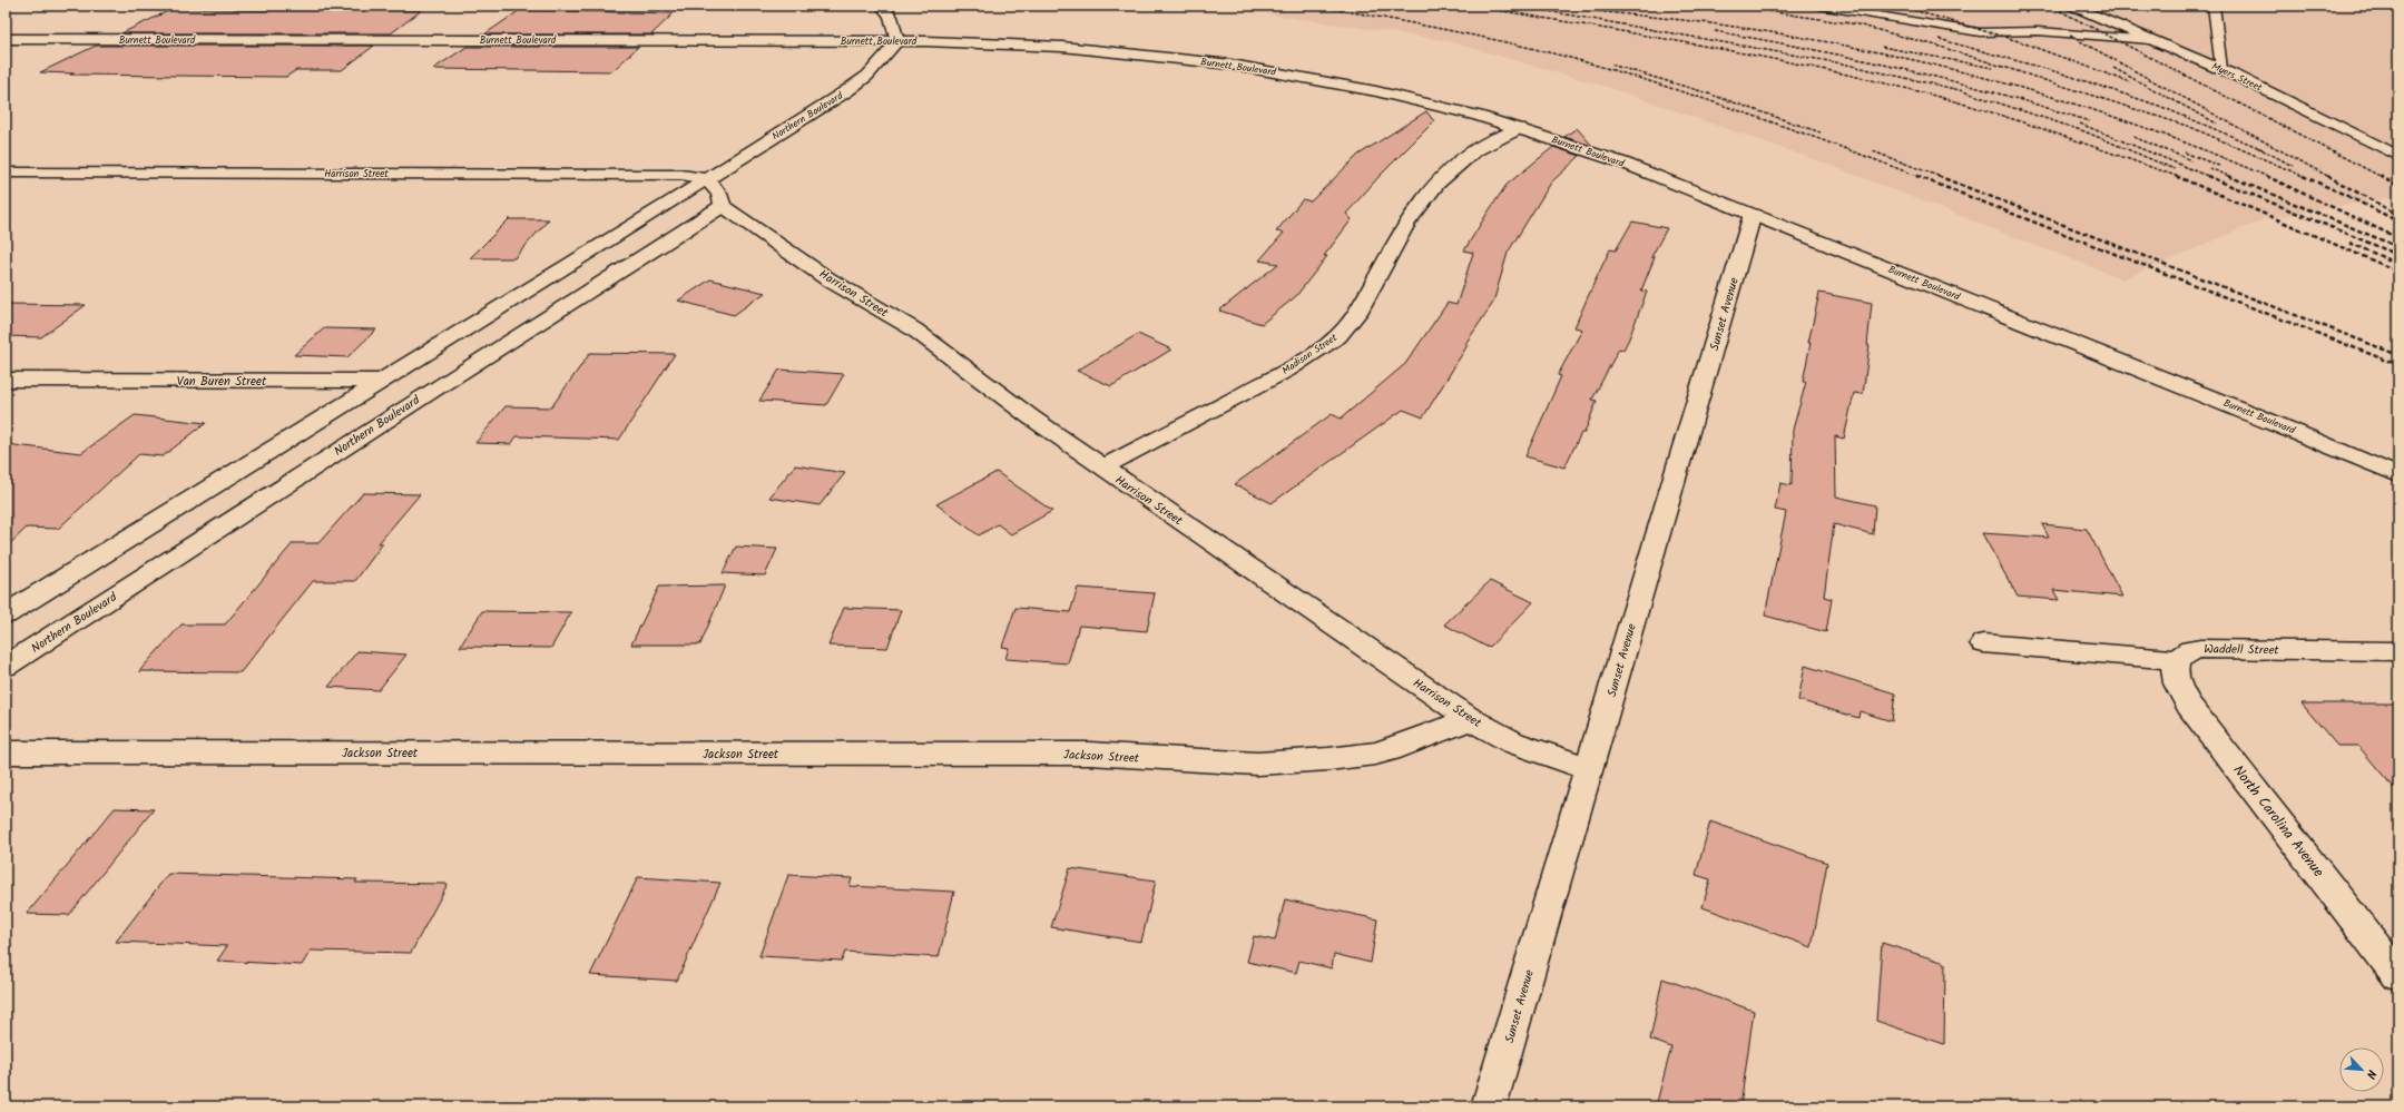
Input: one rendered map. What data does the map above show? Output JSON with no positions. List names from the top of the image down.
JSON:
{
  "streets": {
    "street": [
      "Burnett Boulevard",
      "Myers Street",
      "Northern Boulevard",
      "Harrison Street",
      "Sunset Avenue",
      "Madison Street",
      "Van Buren Street",
      "Waddell Street",
      "Jackson Street",
      "North Carolina Avenue"
    ]
  },
  "crossings": [
    ["Burnett Boulevard", "Northern Boulevard"],
    ["Burnett Boulevard", "Sunset Avenue"],
    ["Burnett Boulevard", "Madison Street"],
    ["Northern Boulevard", "Harrison Street"],
    ["Northern Boulevard", "Van Buren Street"],
    ["Harrison Street", "Sunset Avenue"],
    ["Harrison Street", "Madison Street"],
    ["Harrison Street", "Jackson Street"],
    ["Waddell Street", "North Carolina Avenue"]
  ],
  "north": "bottom right"
}
